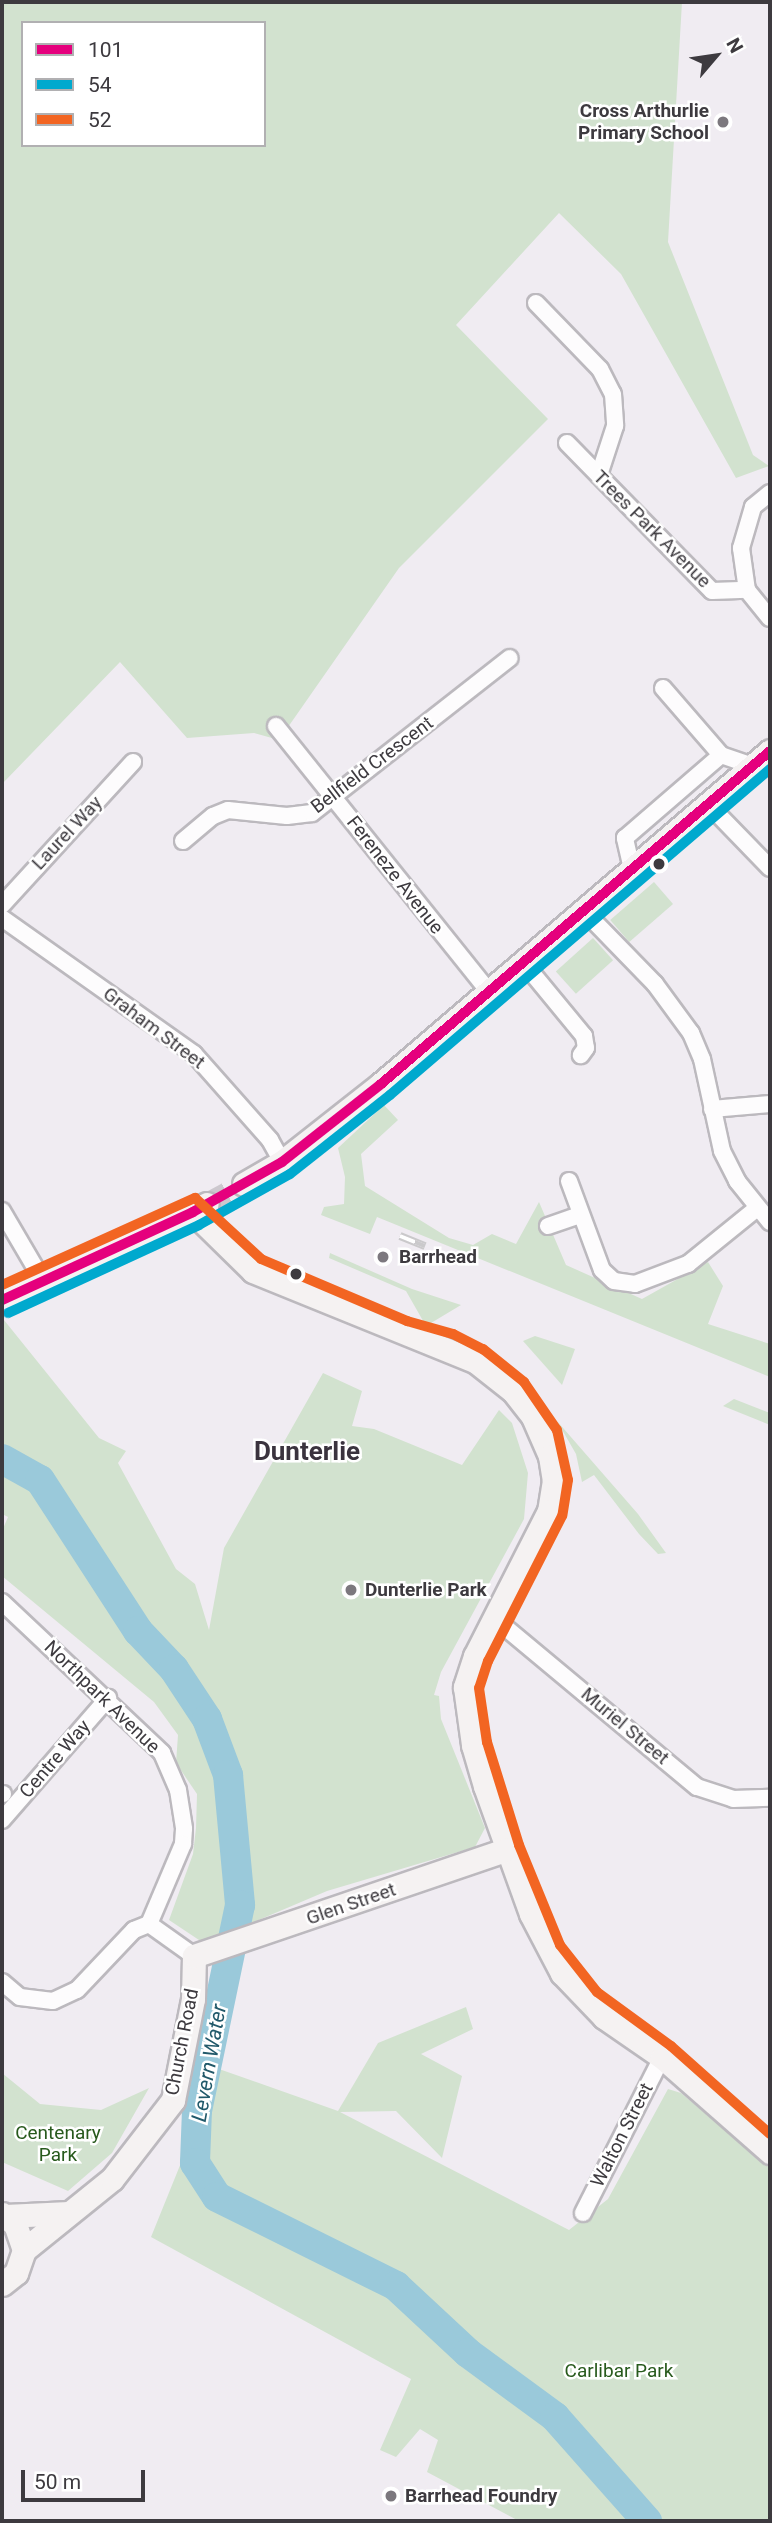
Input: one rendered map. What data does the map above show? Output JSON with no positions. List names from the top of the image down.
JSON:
{
  "streets": {
    "street": [
      "Trees Park Avenue",
      "Bellfield Crescent",
      "Laurel Way",
      "Fereneze Avenue",
      "Graham Street",
      "Northpark Avenue",
      "Muriel Street",
      "Centre Way",
      "Glen Street",
      "Church Road",
      "Walton Street"
    ]
  },
  "crossings": [
    ["Bellfield Crescent", "Fereneze Avenue"],
    ["Northpark Avenue", "Centre Way"],
    ["Glen Street", "Church Road"]
  ],
  "districts": ["Dunterlie"],
  "water": ["Levern Water"],
  "parks": ["Centenary Park", "Carlibar Park"],
  "places": [
    "Cross Arthurlie Primary School",
    "Barrhead",
    "Dunterlie Park",
    "Barrhead Foundry"
  ],
  "lines": ["transit line 101", "transit line 54", "transit line 52"],
  "legend": ["101", "54", "52"],
  "scale_bar": "50 m",
  "north": "top right"
}
